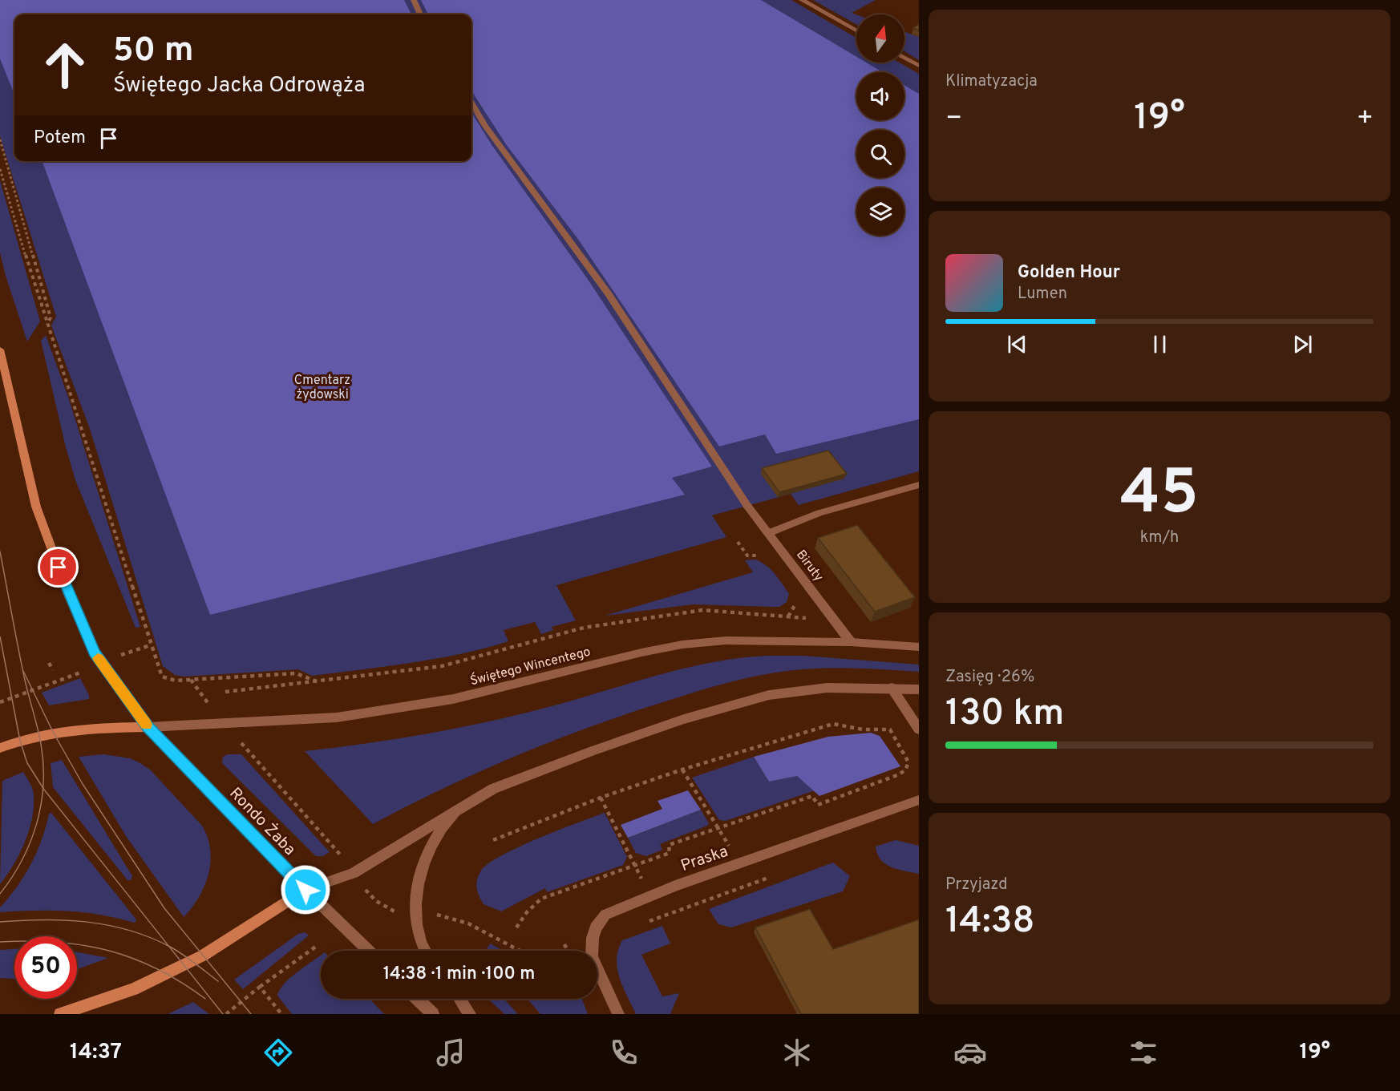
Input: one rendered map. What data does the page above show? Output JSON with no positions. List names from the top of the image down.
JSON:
{
  "streets": {
    "main road": ["Rondo Żaba"],
    "street": ["Biruty", "Świętego Wincentego", "Praska"]
  },
  "crossings": [
    ["Biruty", "Świętego Wincentego"],
    ["Świętego Wincentego", "Rondo Żaba"]
  ],
  "parks": ["Cmentarz żydowski"],
  "north": "top",
  "page": {
    "tile": [
      "Klimatyzacja",
      ["45", "km/h"],
      ["Zasięg · 26%", "130 km"],
      ["Przyjazd", "14:38"]
    ],
    "turn": ["50 m", "Świętego Jacka Odrowąża"],
    "heat": ["−", "19°", "+"],
    "then": "Potem",
    "song": ["Golden Hour", "Lumen"],
    "limit": "50",
    "trip": "14:38 · 1 min · 100 m",
    "tabs": ["14:37", "19°"]
  }
}
